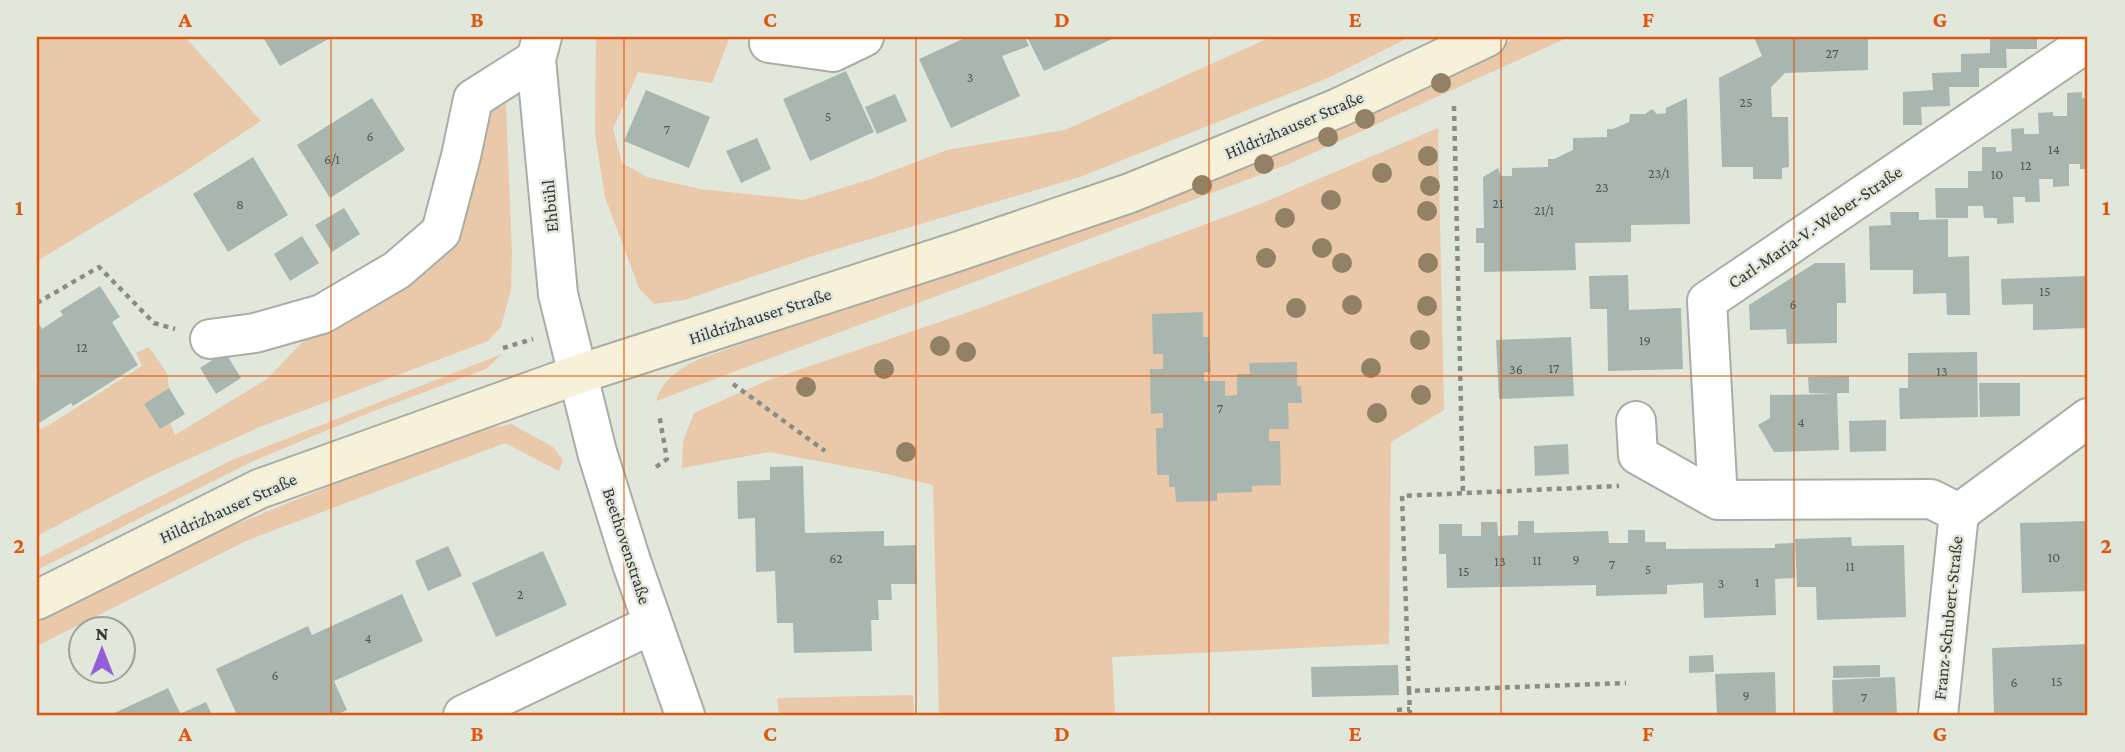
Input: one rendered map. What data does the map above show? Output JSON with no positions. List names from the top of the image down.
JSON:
{
  "streets": {
    "main road": ["Hildrizhauser Straße"],
    "street": [
      "Ehbühl",
      "Carl-Maria-V.-Weber-Straße",
      "Beethovenstraße",
      "Franz-Schubert-Straße"
    ]
  },
  "crossings": [
    ["Hildrizhauser Straße", "Ehbühl"],
    ["Hildrizhauser Straße", "Beethovenstraße"],
    ["Ehbühl", "Beethovenstraße"]
  ],
  "house_numbers": [
    "27",
    "3",
    "25",
    "5",
    "7",
    "6",
    "14",
    "6/1",
    "12",
    "23/1",
    "10",
    "23",
    "21",
    "8",
    "21/1",
    "15",
    "6",
    "19",
    "12",
    "17",
    "36",
    "13",
    "7",
    "4",
    "10",
    "62",
    "9",
    "11",
    "13",
    "7",
    "11",
    "5",
    "15",
    "1",
    "3",
    "2",
    "4",
    "6",
    "15",
    "6",
    "9",
    "7"
  ],
  "north": "top",
  "grid": {
    "columns": [
      "A",
      "B",
      "C",
      "D",
      "E",
      "F",
      "G"
    ],
    "rows": ["1", "2"]
  }
}
